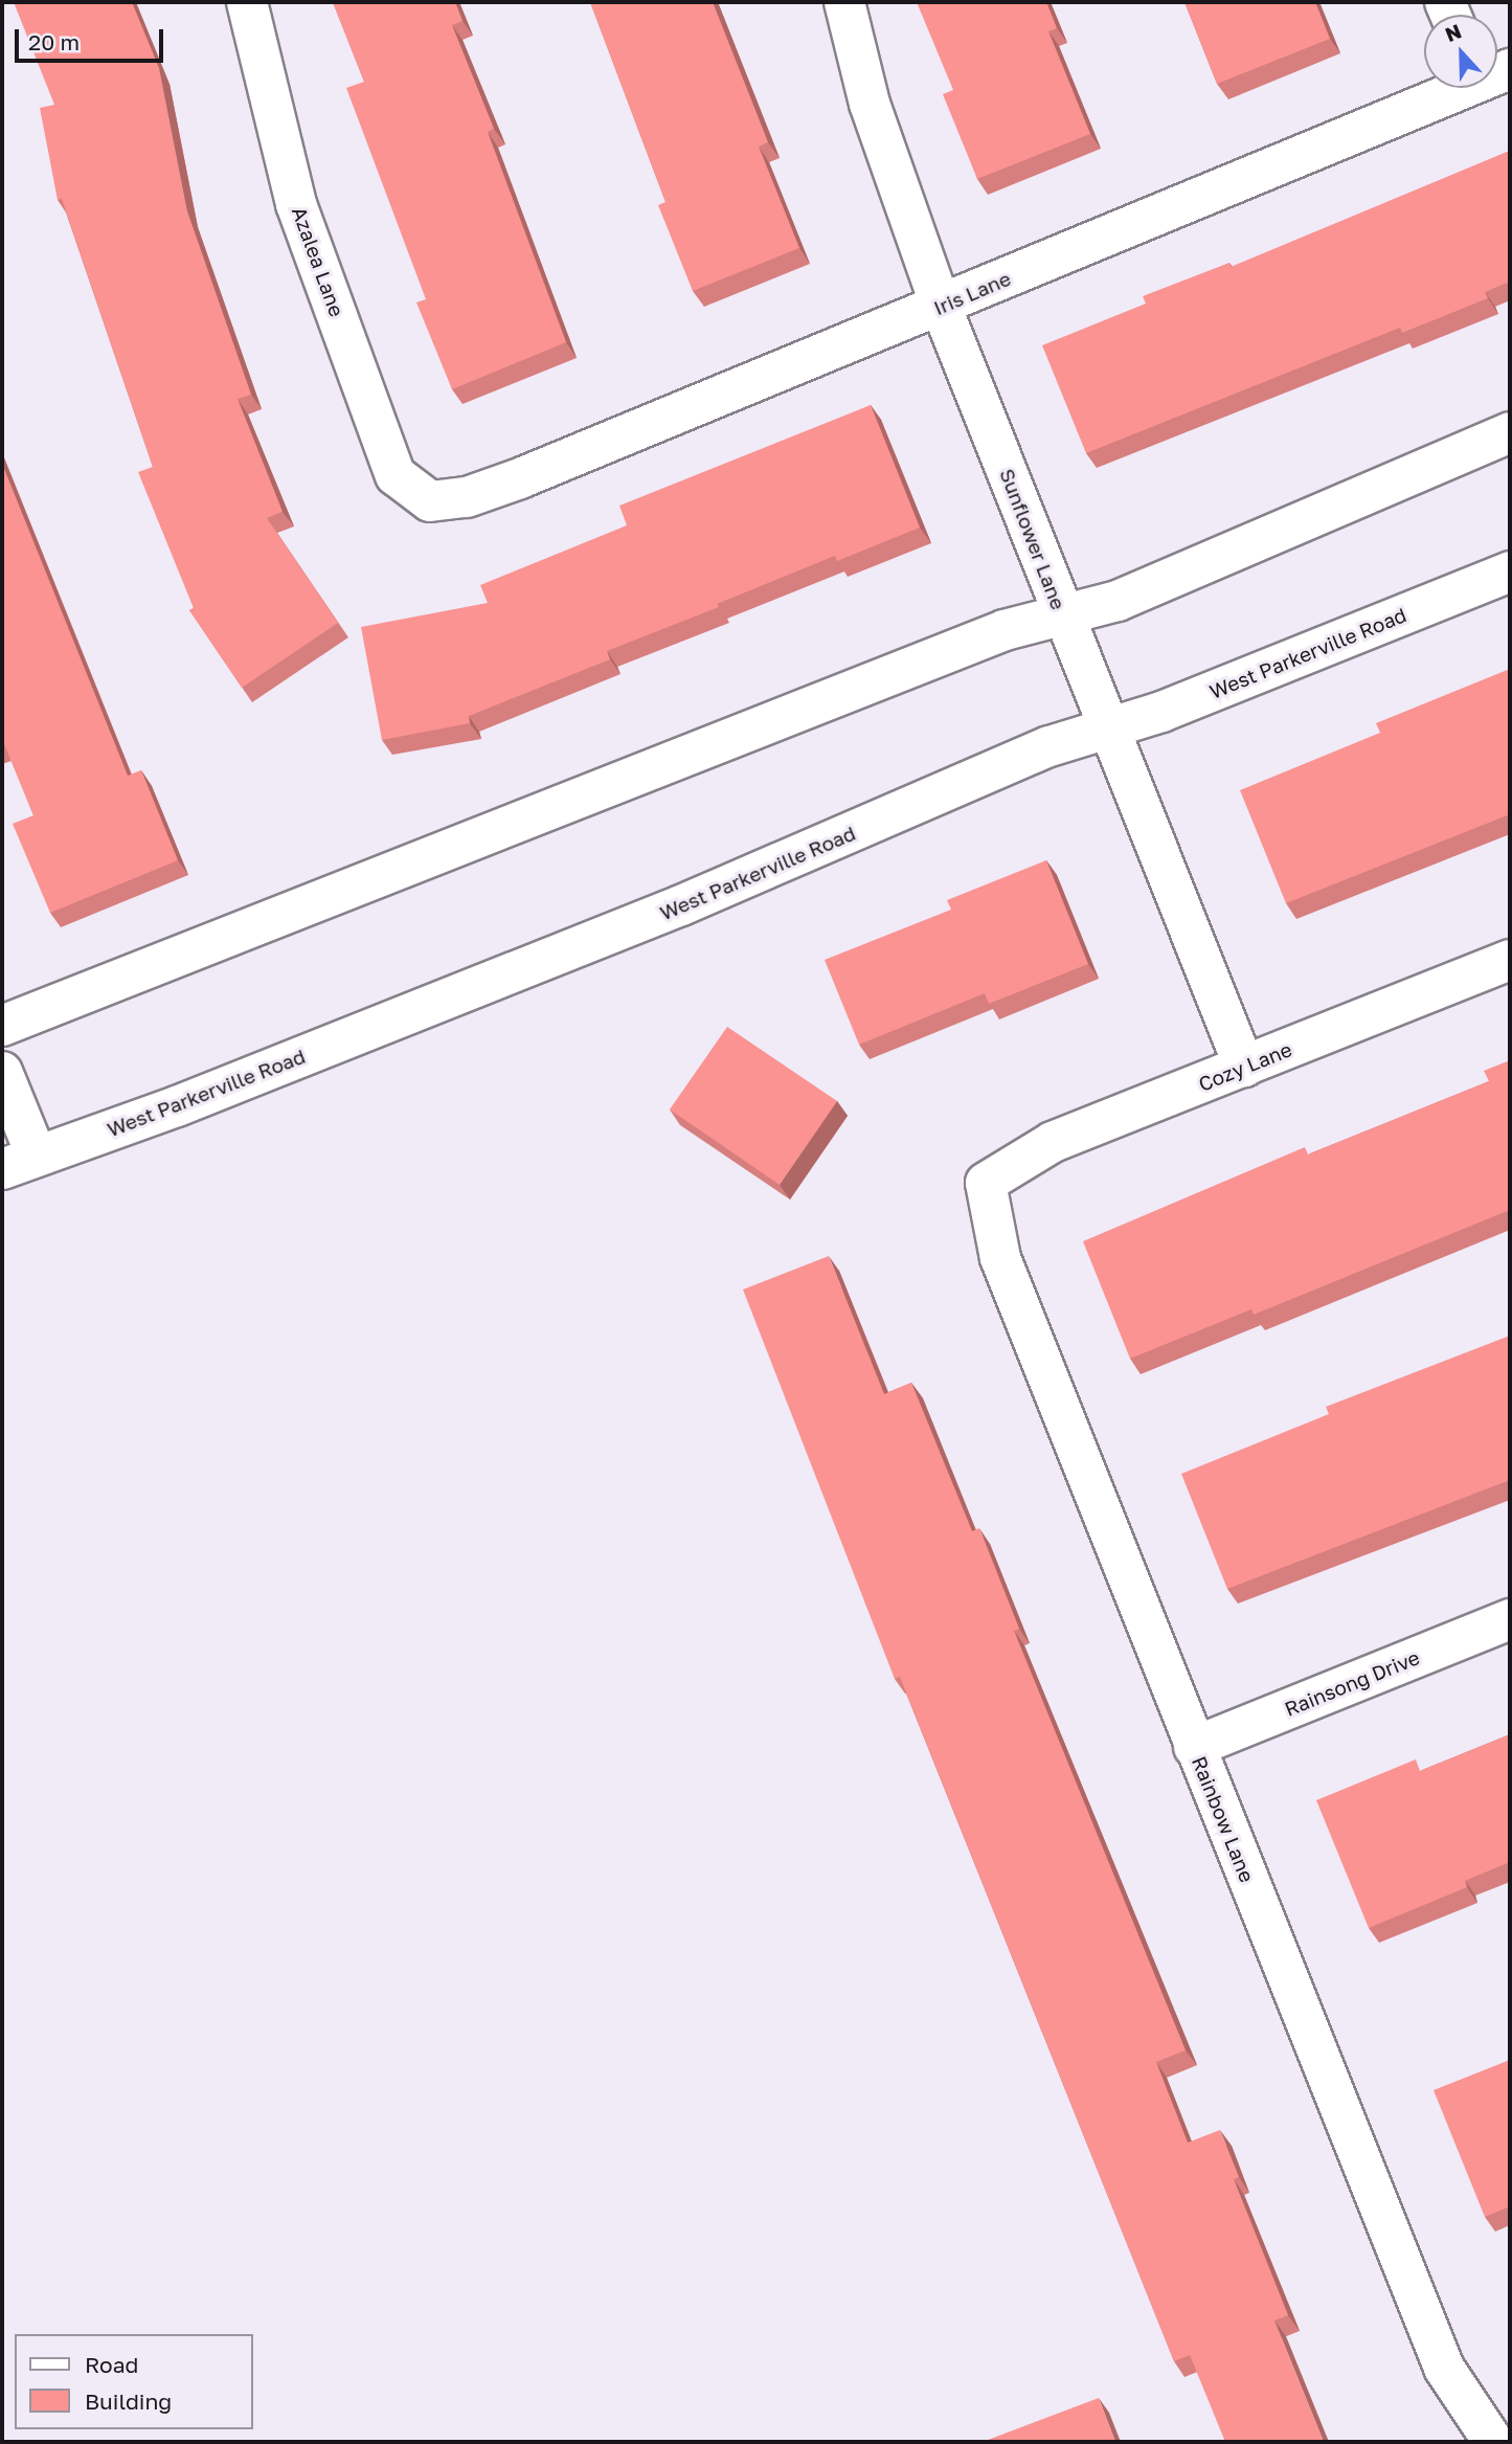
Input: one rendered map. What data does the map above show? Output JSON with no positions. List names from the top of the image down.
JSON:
{
  "streets": {
    "street": [
      "Azalea Lane",
      "Iris Lane",
      "Sunflower Lane",
      "West Parkerville Road",
      "Cozy Lane",
      "Rainsong Drive",
      "Rainbow Lane"
    ]
  },
  "crossings": [
    ["Azalea Lane", "Iris Lane"],
    ["Iris Lane", "Sunflower Lane"],
    ["Sunflower Lane", "West Parkerville Road"],
    ["Sunflower Lane", "Cozy Lane"],
    ["Cozy Lane", "Rainbow Lane"],
    ["Rainsong Drive", "Rainbow Lane"]
  ],
  "legend": ["Road", "Building"],
  "scale_bar": "20 m",
  "north": "top"
}
